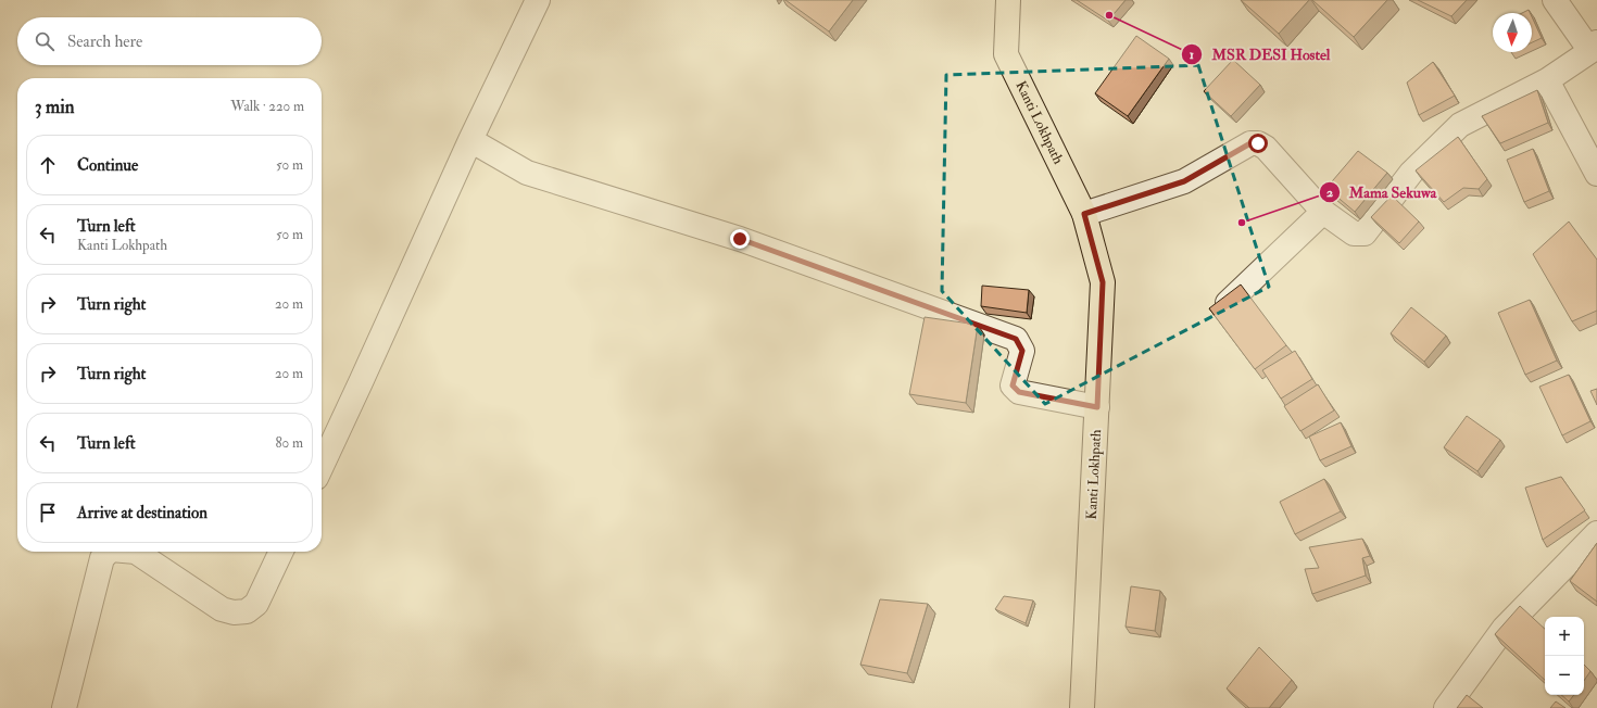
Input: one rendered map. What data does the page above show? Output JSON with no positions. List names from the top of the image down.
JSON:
{
  "streets": {
    "main road": ["Kanti Lokhpath"]
  },
  "places": ["MSR DESI Hostel", "Mama Sekuwa"],
  "north": "bottom",
  "page": {
    "search": "Search here",
    "heading": ["3 min", "Walk · 220 m"],
    "list": [
      ["Continue", "50 m"],
      ["Turn left", "Kanti Lokhpath", "50 m"],
      ["Turn right", "20 m"],
      ["Turn right", "20 m"],
      ["Turn left", "80 m"],
      "Arrive at destination"
    ],
    "map_buttons": ["+", "−"]
  }
}
